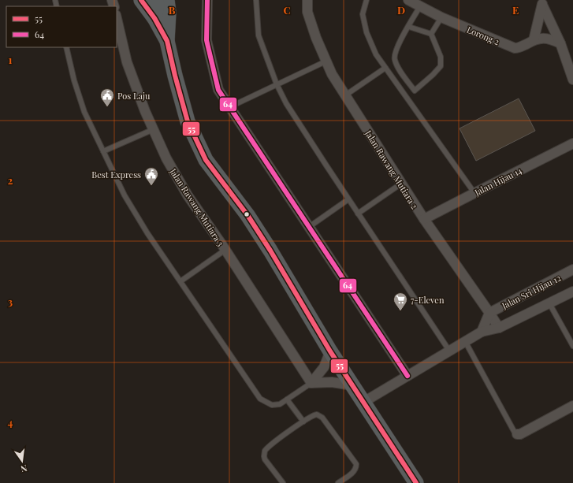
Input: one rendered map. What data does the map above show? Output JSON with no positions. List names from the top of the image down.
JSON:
{
  "streets": {
    "street": [
      "Lorong 2",
      "Jalan Rawang Mutiara 2",
      "Jalan Hijau 14",
      "Jalan Rawang Mutiara 3",
      "Jalan Sri Hijau 12"
    ]
  },
  "crossings": [
    ["Jalan Rawang Mutiara 2", "Jalan Hijau 14"],
    ["Jalan Rawang Mutiara 2", "Jalan Sri Hijau 12"]
  ],
  "places": {
    "public building": ["Pos Laju", "Best Express"],
    "supermarket": ["7-Eleven"]
  },
  "lines": ["transit line 55", "transit line 64"],
  "legend": ["55", "64"],
  "north": "bottom",
  "grid": {
    "columns": [
      "B",
      "C",
      "D",
      "E"
    ],
    "rows": [
      "1",
      "2",
      "3",
      "4"
    ]
  }
}
